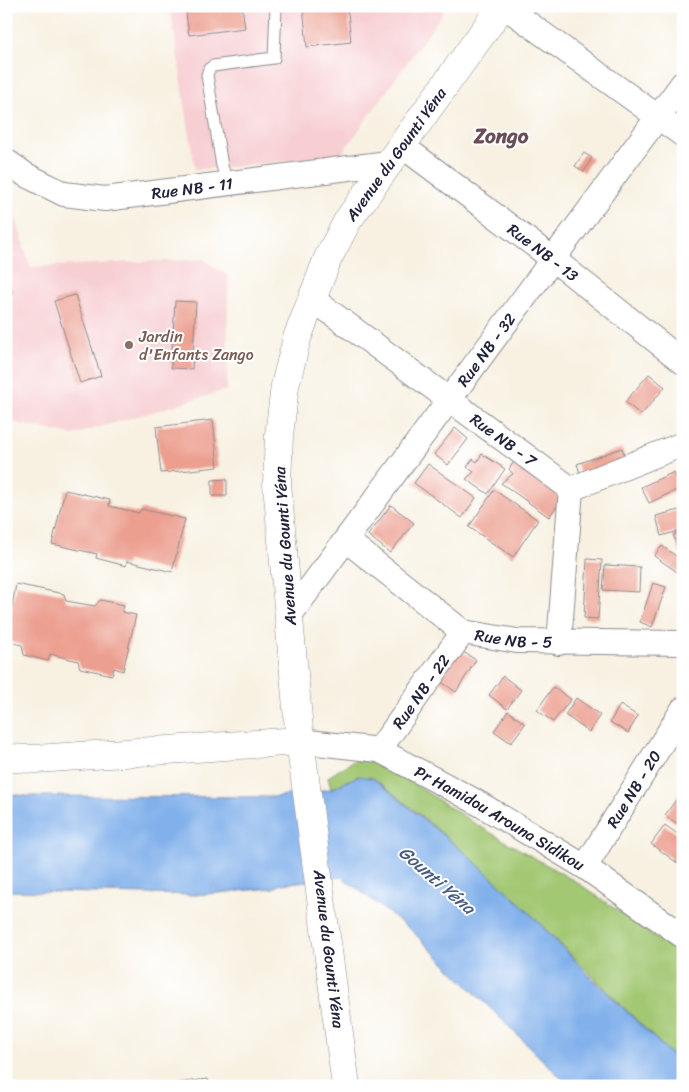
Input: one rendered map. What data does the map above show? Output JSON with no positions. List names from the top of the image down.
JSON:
{
  "streets": {
    "street": [
      "Avenue du Gounti Yéna",
      "Rue NB - 11",
      "Rue NB - 13",
      "Rue NB - 32",
      "Rue NB - 7",
      "Rue NB - 5",
      "Rue NB - 22",
      "Rue NB - 20",
      "Pr Hamidou Arouna Sidikou"
    ]
  },
  "crossings": [
    ["Avenue du Gounti Yéna", "Rue NB - 11"],
    ["Avenue du Gounti Yéna", "Rue NB - 13"],
    ["Avenue du Gounti Yéna", "Rue NB - 32"],
    ["Avenue du Gounti Yéna", "Rue NB - 7"],
    ["Avenue du Gounti Yéna", "Pr Hamidou Arouna Sidikou"],
    ["Rue NB - 11", "Rue NB - 13"],
    ["Rue NB - 13", "Rue NB - 32"],
    ["Rue NB - 32", "Rue NB - 7"],
    ["Rue NB - 32", "Rue NB - 5"],
    ["Rue NB - 5", "Rue NB - 22"],
    ["Rue NB - 22", "Pr Hamidou Arouna Sidikou"],
    ["Rue NB - 20", "Pr Hamidou Arouna Sidikou"]
  ],
  "districts": ["Zongo"],
  "water": ["Gounti Yéna"],
  "places": ["Jardin d'Enfants Zango"]
}
